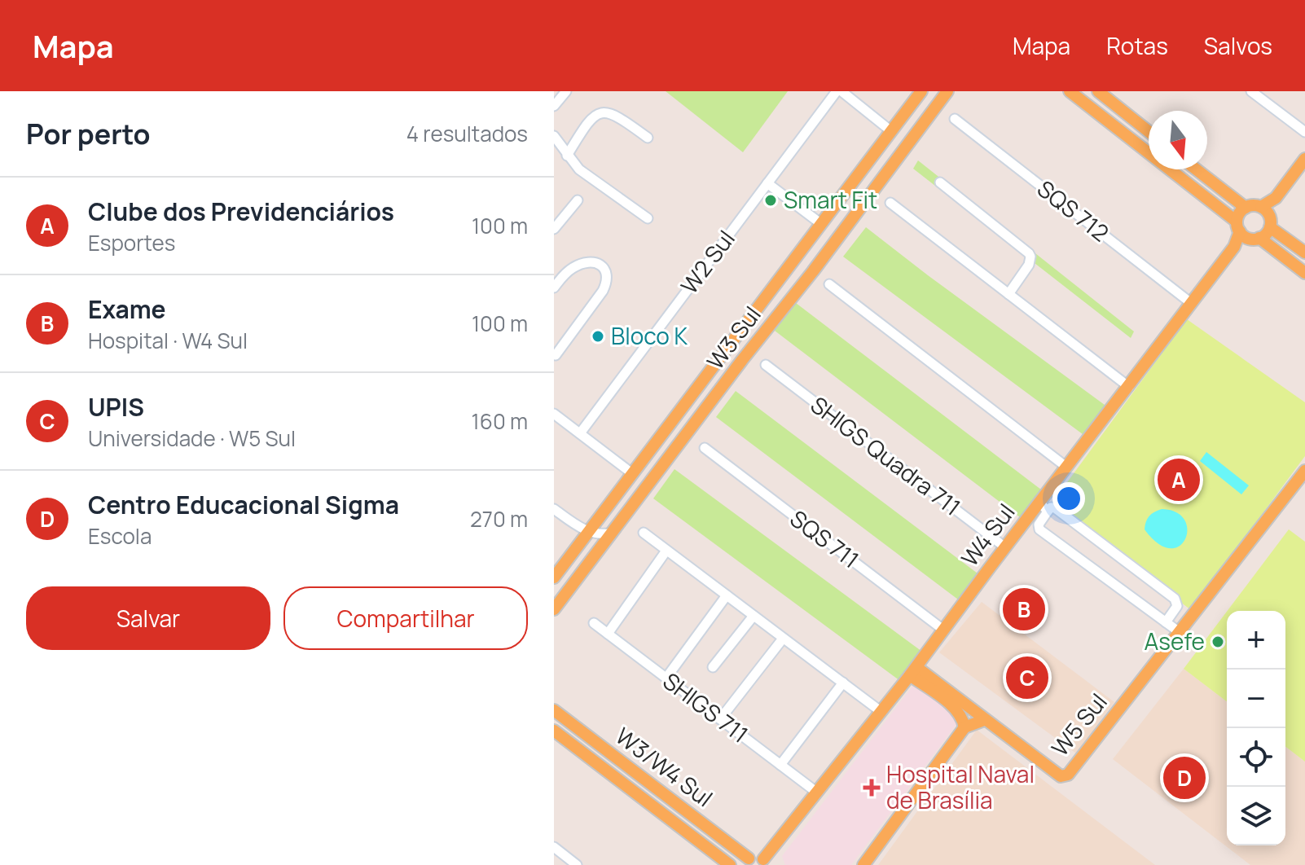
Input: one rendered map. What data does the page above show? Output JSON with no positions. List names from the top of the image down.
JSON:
{
  "streets": {
    "main road": [
      "W3 Sul",
      "W4 Sul",
      "W5 Sul",
      "W3/W4 Sul"
    ],
    "street": [
      "SQS 712",
      "W2 Sul",
      "SHIGS Quadra 711",
      "SQS 711",
      "SHIGS 711"
    ]
  },
  "crossings": [
    ["SQS 712", "W4 Sul"],
    ["SHIGS Quadra 711", "W4 Sul"],
    ["W4 Sul", "SQS 711"],
    ["W4 Sul", "SHIGS 711"],
    ["W4 Sul", "W5 Sul"]
  ],
  "places": {
    "other": ["Smart Fit", "Bloco K", "Asefe"],
    "health": ["Hospital Naval de Brasília"]
  },
  "north": "bottom",
  "page": {
    "header": "Mapa",
    "nav": ["Mapa", "Rotas", "Salvos"],
    "heading": ["Por perto", "4 resultados"],
    "list": [
      {
        "mark": "A",
        "name": "Clube dos Previdenciários",
        "note": "Esportes",
        "value": "100 m"
      },
      {
        "mark": "B",
        "name": "Exame",
        "note": "Hospital · W4 Sul",
        "value": "100 m"
      },
      {
        "mark": "C",
        "name": "UPIS",
        "note": "Universidade · W5 Sul",
        "value": "160 m"
      },
      {
        "mark": "D",
        "name": "Centro Educacional Sigma",
        "note": "Escola",
        "value": "270 m"
      }
    ],
    "pins": [
      "A",
      "B",
      "C",
      "D"
    ],
    "buttons": ["Salvar", "Compartilhar"],
    "map_buttons": ["+", "−"]
  }
}
